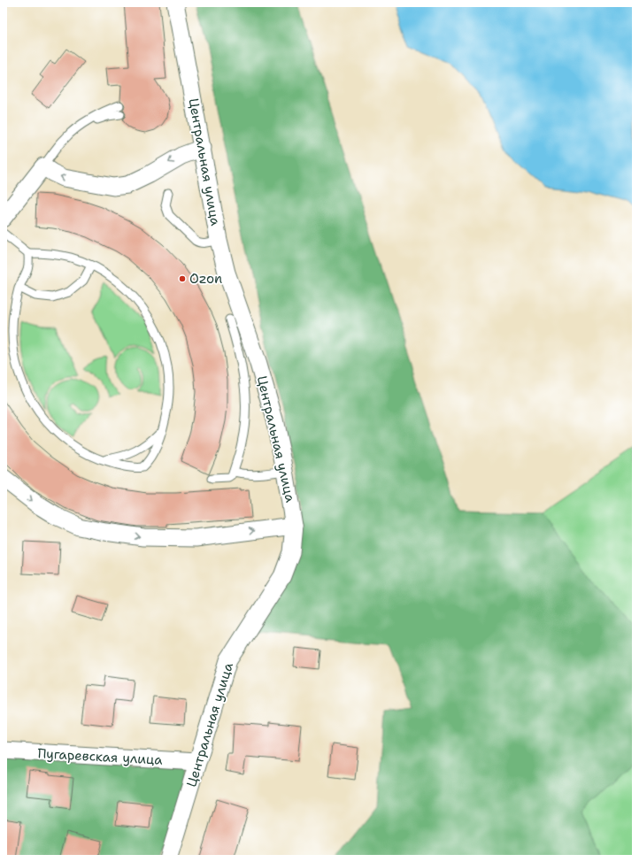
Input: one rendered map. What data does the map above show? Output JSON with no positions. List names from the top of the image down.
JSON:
{
  "streets": {
    "street": ["Центральная улица", "Пугаревская улица"]
  },
  "crossings": [
    ["Центральная улица", "Пугаревская улица"]
  ],
  "places": ["Ozon"]
}
